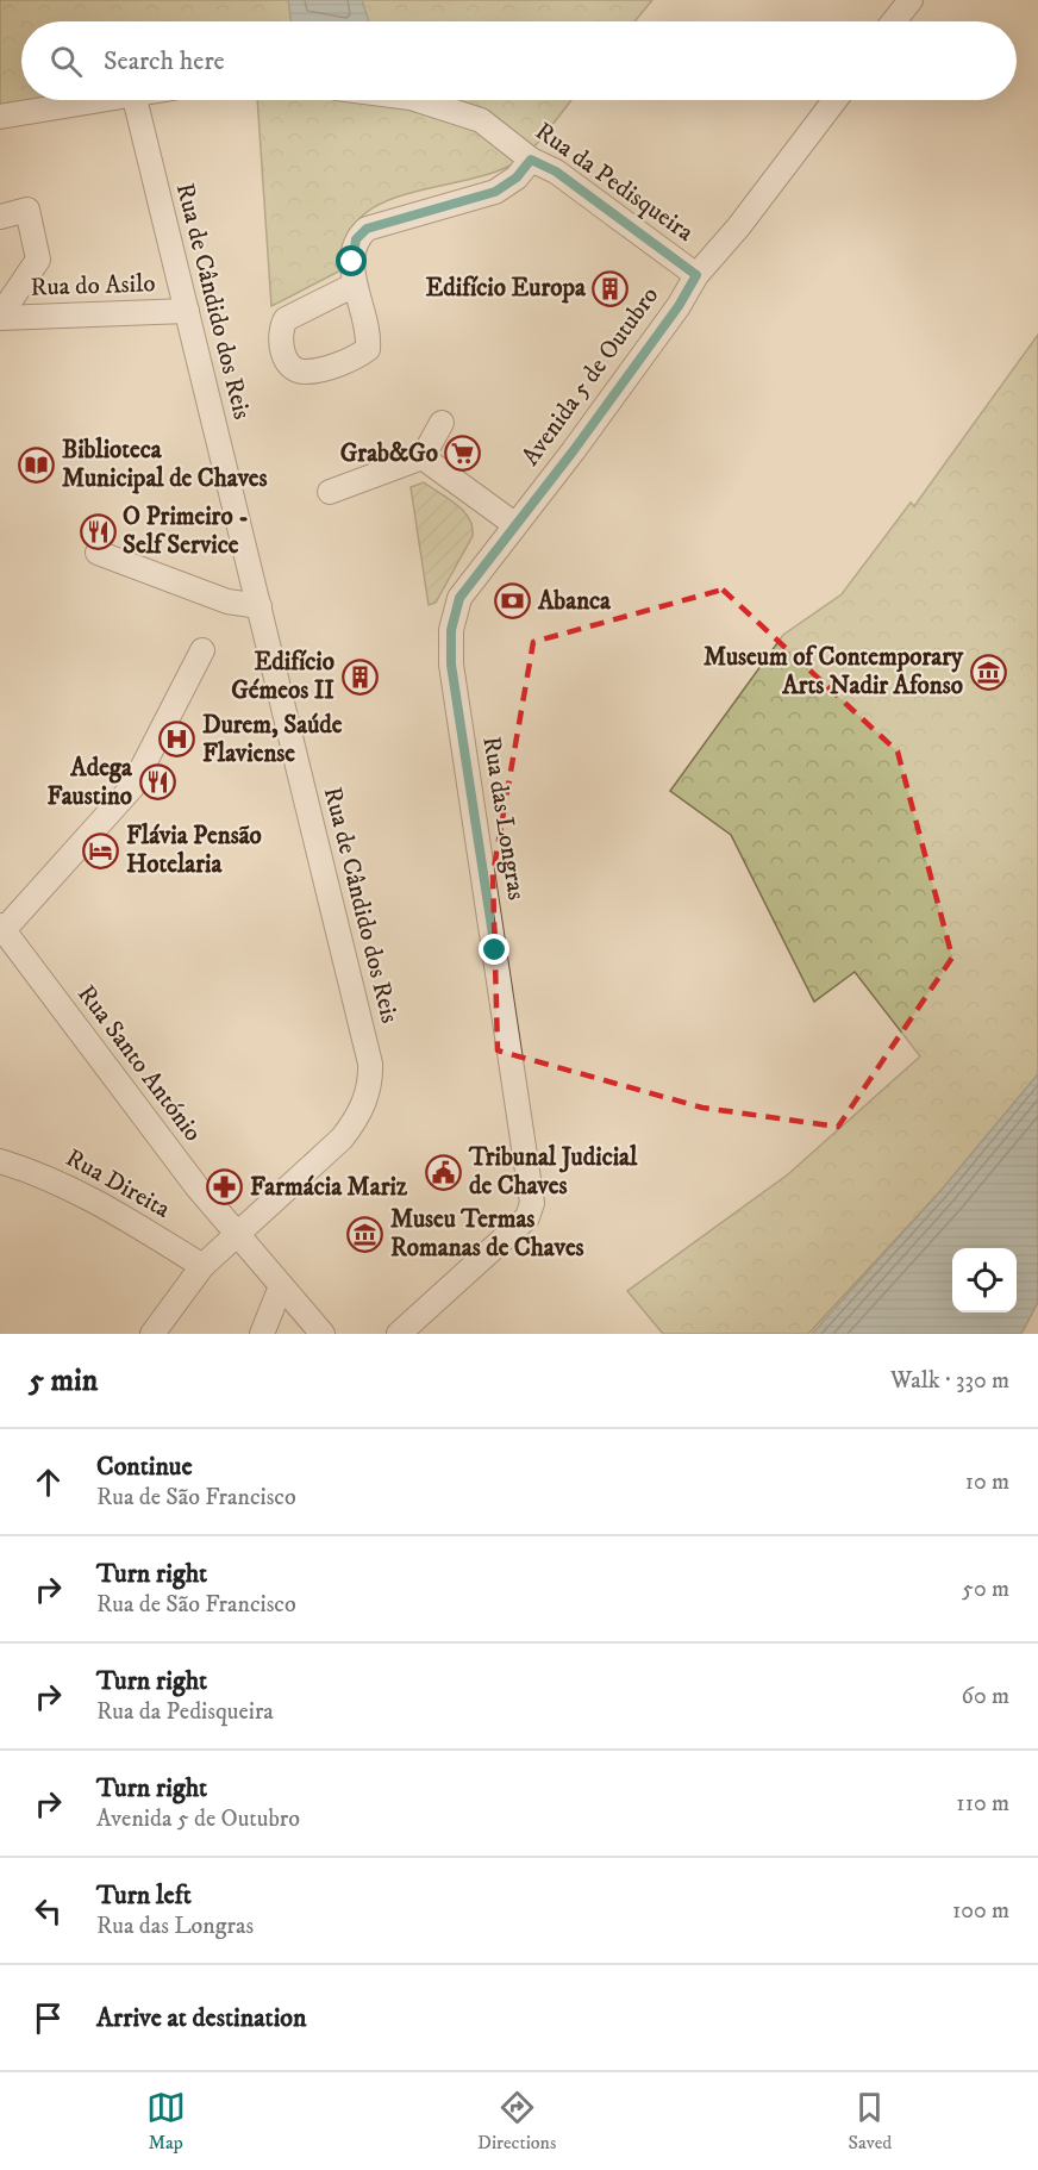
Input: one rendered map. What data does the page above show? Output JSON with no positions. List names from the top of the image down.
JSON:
{
  "streets": {
    "street": [
      "Rua da Pedisqueira",
      "Rua do Asilo",
      "Rua de Cândido dos Reis",
      "Avenida 5 de Outubro",
      "Rua das Longras",
      "Rua Santo António",
      "Rua Direita"
    ]
  },
  "crossings": [
    ["Rua da Pedisqueira", "Avenida 5 de Outubro"],
    ["Rua do Asilo", "Rua de Cândido dos Reis"],
    ["Rua de Cândido dos Reis", "Rua Santo António"],
    ["Avenida 5 de Outubro", "Rua das Longras"]
  ],
  "places": {
    "building": ["Edifício Europa", "Edifício Gémeos II"],
    "supermarket": ["Grab&Go"],
    "library": ["Biblioteca Municipal de Chaves"],
    "restaurant": ["O Primeiro - Self Service", "Adega Faustino"],
    "bank": ["Abanca"],
    "museum": ["Museum of Contemporary Arts Nadir Afonso", "Museu Termas Romanas de Chaves"],
    "hospital": ["Durem, Saúde Flaviense"],
    "hotel": ["Flávia Pensão Hotelaria"],
    "public building": ["Tribunal Judicial de Chaves"],
    "pharmacy": ["Farmácia Mariz"]
  },
  "page": {
    "search": "Search here",
    "heading": ["5 min", "Walk · 330 m"],
    "list": [
      ["Continue", "Rua de São Francisco", "10 m"],
      ["Turn right", "Rua de São Francisco", "50 m"],
      ["Turn right", "Rua da Pedisqueira", "60 m"],
      ["Turn right", "Avenida 5 de Outubro", "110 m"],
      ["Turn left", "Rua das Longras", "100 m"],
      "Arrive at destination"
    ],
    "nav": ["Map", "Directions", "Saved"]
  }
}
